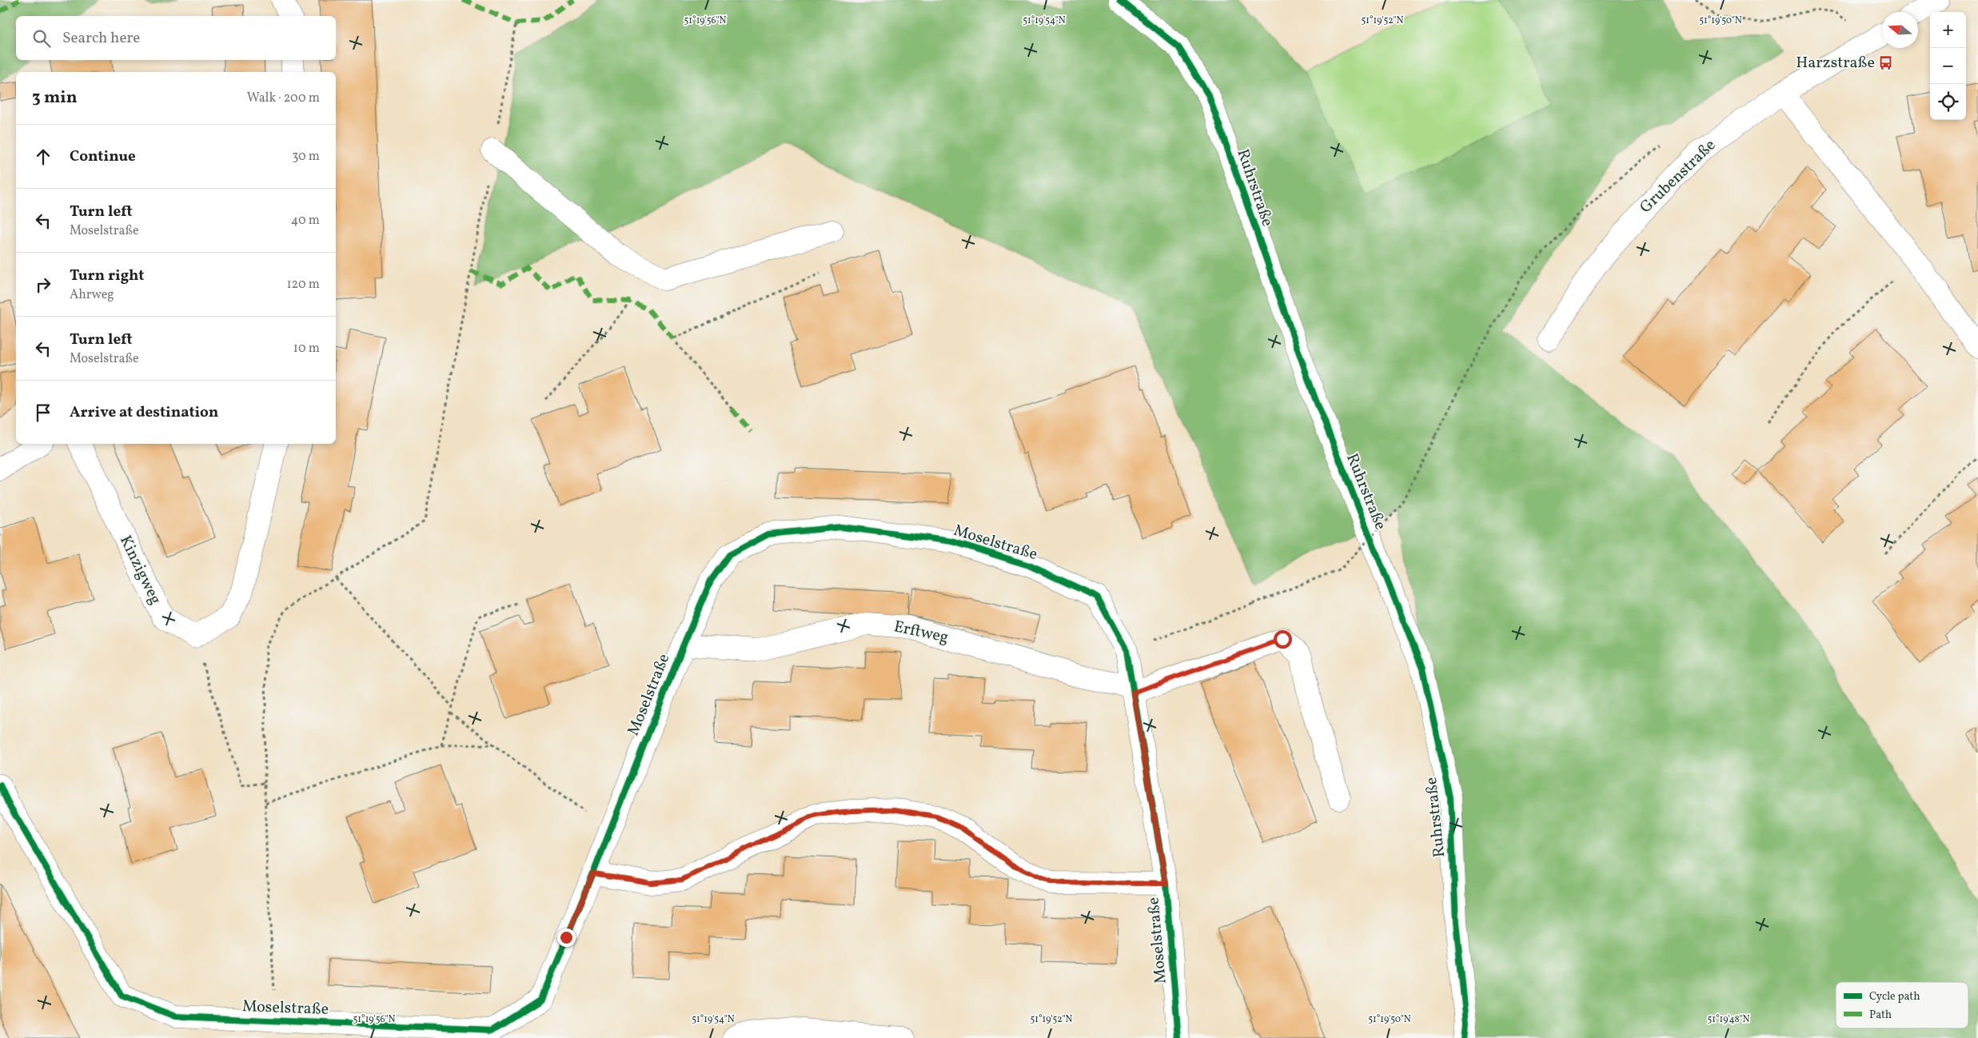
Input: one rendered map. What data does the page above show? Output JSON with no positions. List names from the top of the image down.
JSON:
{
  "streets": {
    "street": [
      "Grubenstraße",
      "Ruhrstraße",
      "Moselstraße",
      "Kinzigweg",
      "Erftweg"
    ]
  },
  "crossings": [
    ["Moselstraße", "Erftweg"]
  ],
  "places": {
    "bus stop": ["Harzstraße"]
  },
  "legend": ["Cycle path", "Path"],
  "north": "left",
  "page": {
    "map_buttons": ["+", "−"],
    "search": "Search here",
    "heading": ["3 min", "Walk · 200 m"],
    "list": [
      ["Continue", "30 m"],
      ["Turn left", "Moselstraße", "40 m"],
      ["Turn right", "Ahrweg", "120 m"],
      ["Turn left", "Moselstraße", "10 m"],
      "Arrive at destination"
    ]
  },
  "coordinates": [
    "51°19'56\"N",
    "51°19'54\"N",
    "51°19'52\"N",
    "51°19'50\"N",
    "51°19'48\"N"
  ]
}
